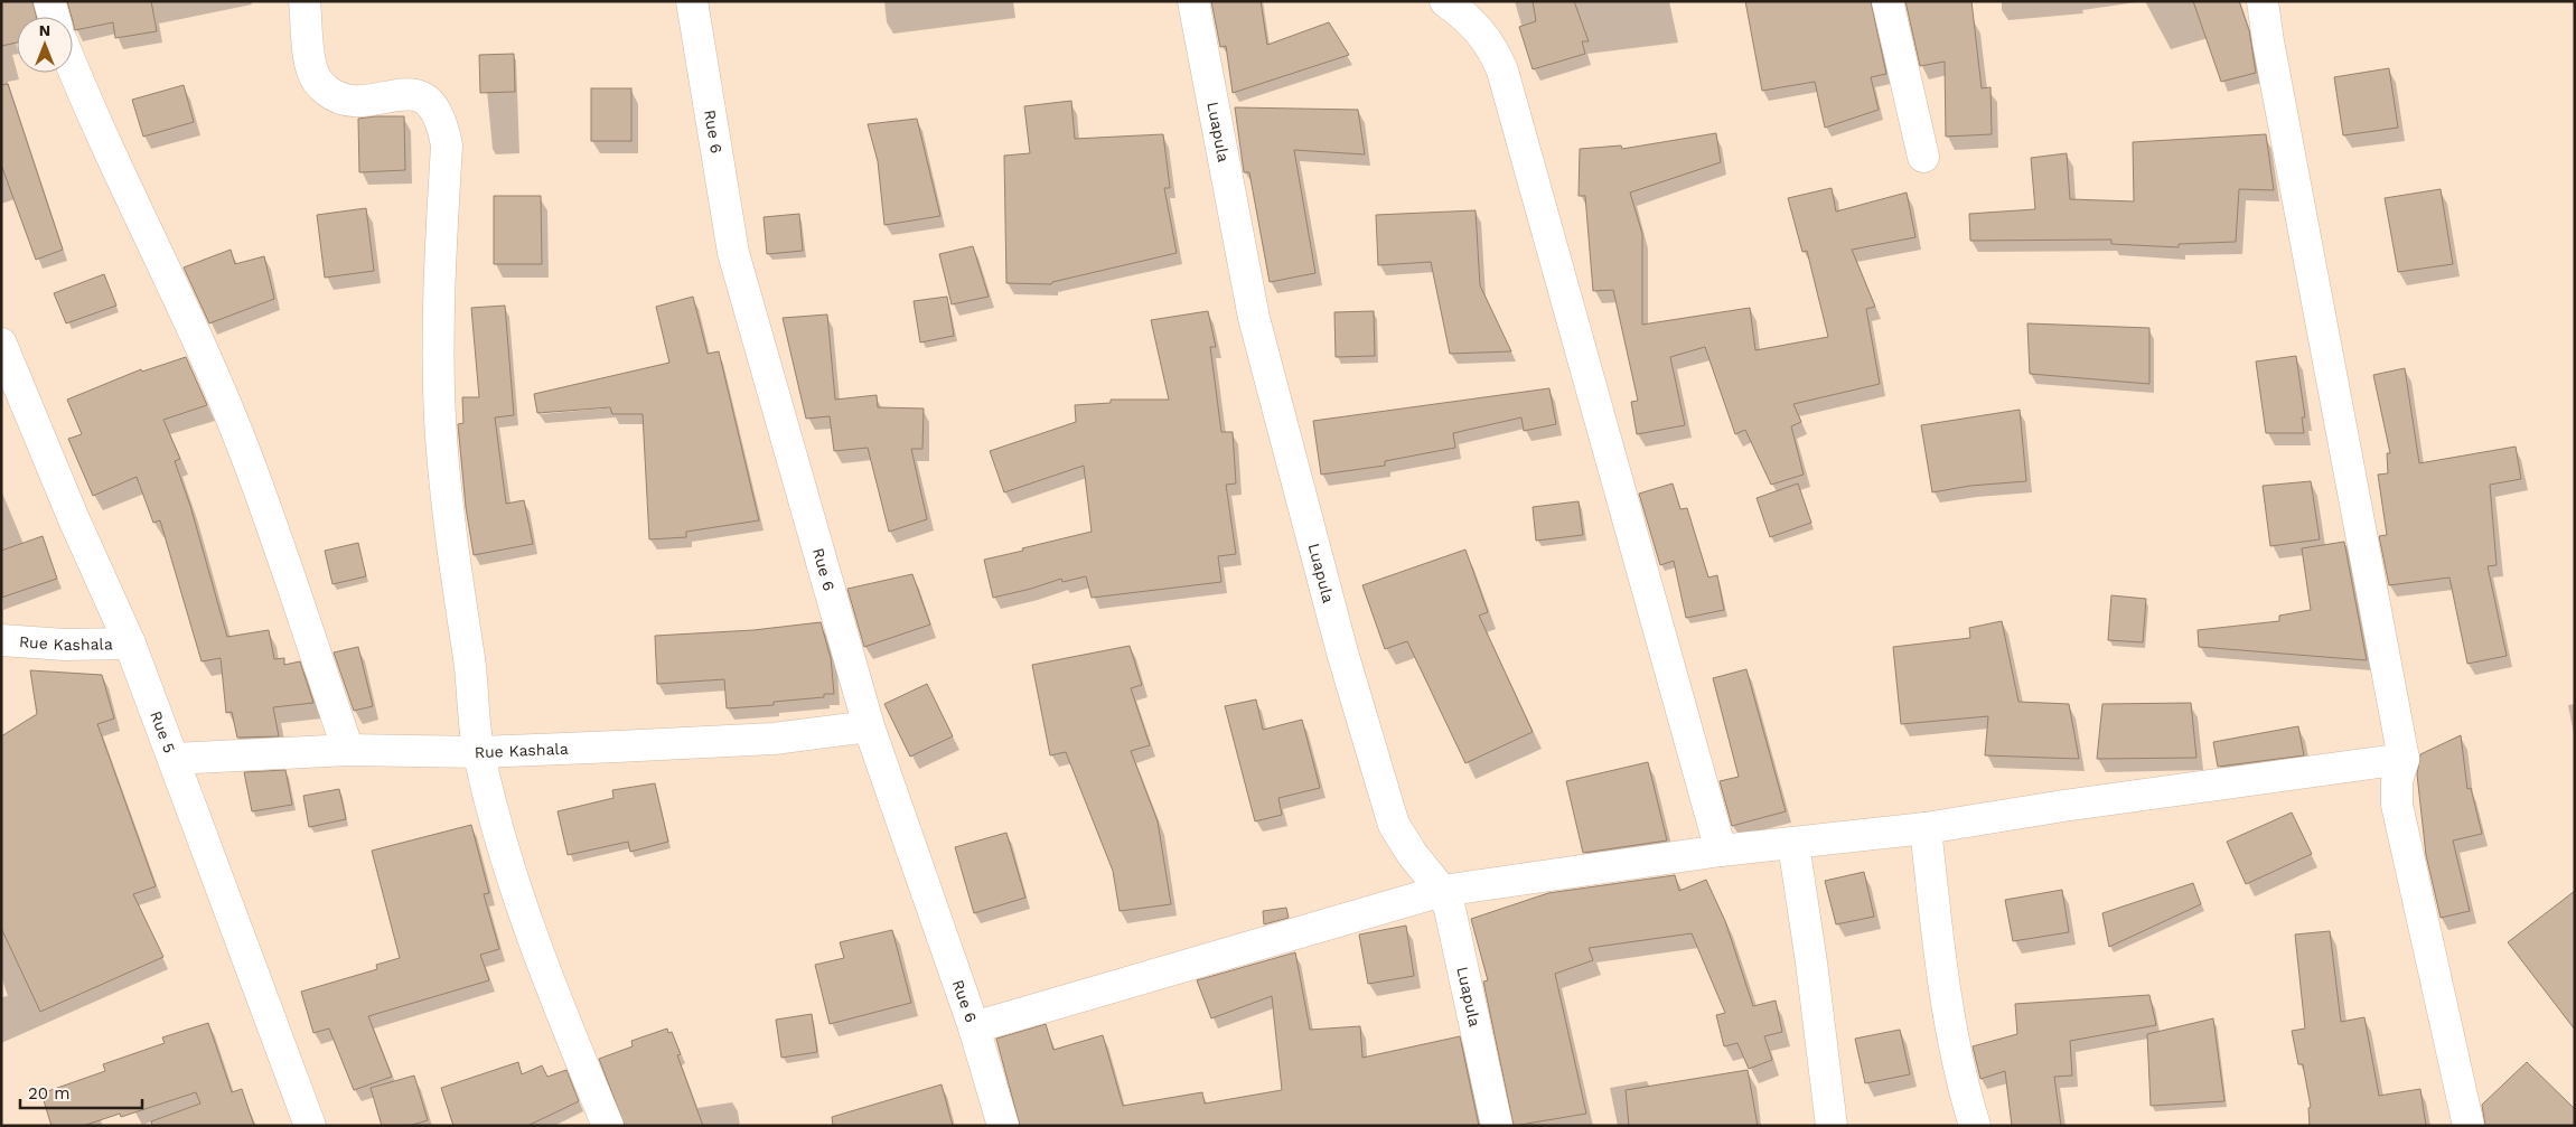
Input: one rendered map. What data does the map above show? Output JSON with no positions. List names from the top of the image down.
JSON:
{
  "streets": {
    "street": [
      "Rue 6",
      "Luapula",
      "Rue Kashala",
      "Rue 5"
    ]
  },
  "crossings": [
    ["Rue 6", "Rue Kashala"],
    ["Rue Kashala", "Rue 5"]
  ],
  "scale_bar": "20 m",
  "north": "top"
}
